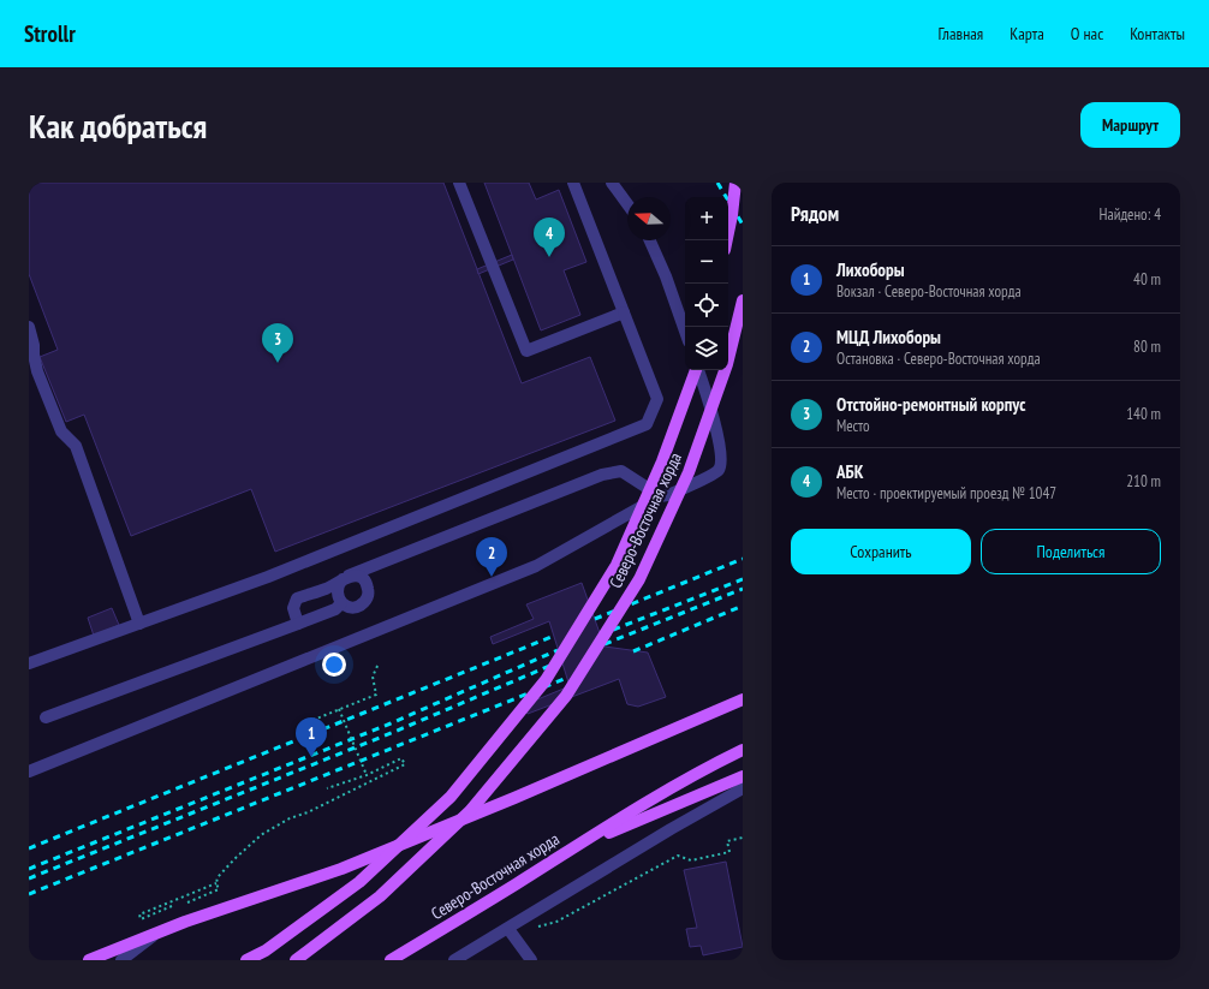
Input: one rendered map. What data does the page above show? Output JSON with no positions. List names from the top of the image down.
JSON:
{
  "streets": {
    "main road": ["Северо-Восточная хорда"]
  },
  "north": "left",
  "page": {
    "header": "Strollr",
    "nav": [
      "Главная",
      "Карта",
      "О нас",
      "Контакты"
    ],
    "buttons": [
      "Маршрут",
      ["Сохранить", "Поделиться"]
    ],
    "title": "Как добраться",
    "heading": ["Рядом", "Найдено: 4"],
    "map_buttons": ["+", "−"],
    "pins": [
      "4",
      "3",
      "2",
      "1"
    ],
    "list": [
      {
        "mark": "1",
        "name": "Лихоборы",
        "note": "Вокзал · Северо-Восточная хорда",
        "value": "40 m"
      },
      {
        "mark": "2",
        "name": "МЦД Лихоборы",
        "note": "Остановка · Северо-Восточная хорда",
        "value": "80 m"
      },
      {
        "mark": "3",
        "name": "Отстойно-ремонтный корпус",
        "note": "Место",
        "value": "140 m"
      },
      {
        "mark": "4",
        "name": "АБК",
        "note": "Место · проектируемый проезд № 1047",
        "value": "210 m"
      }
    ]
  }
}
